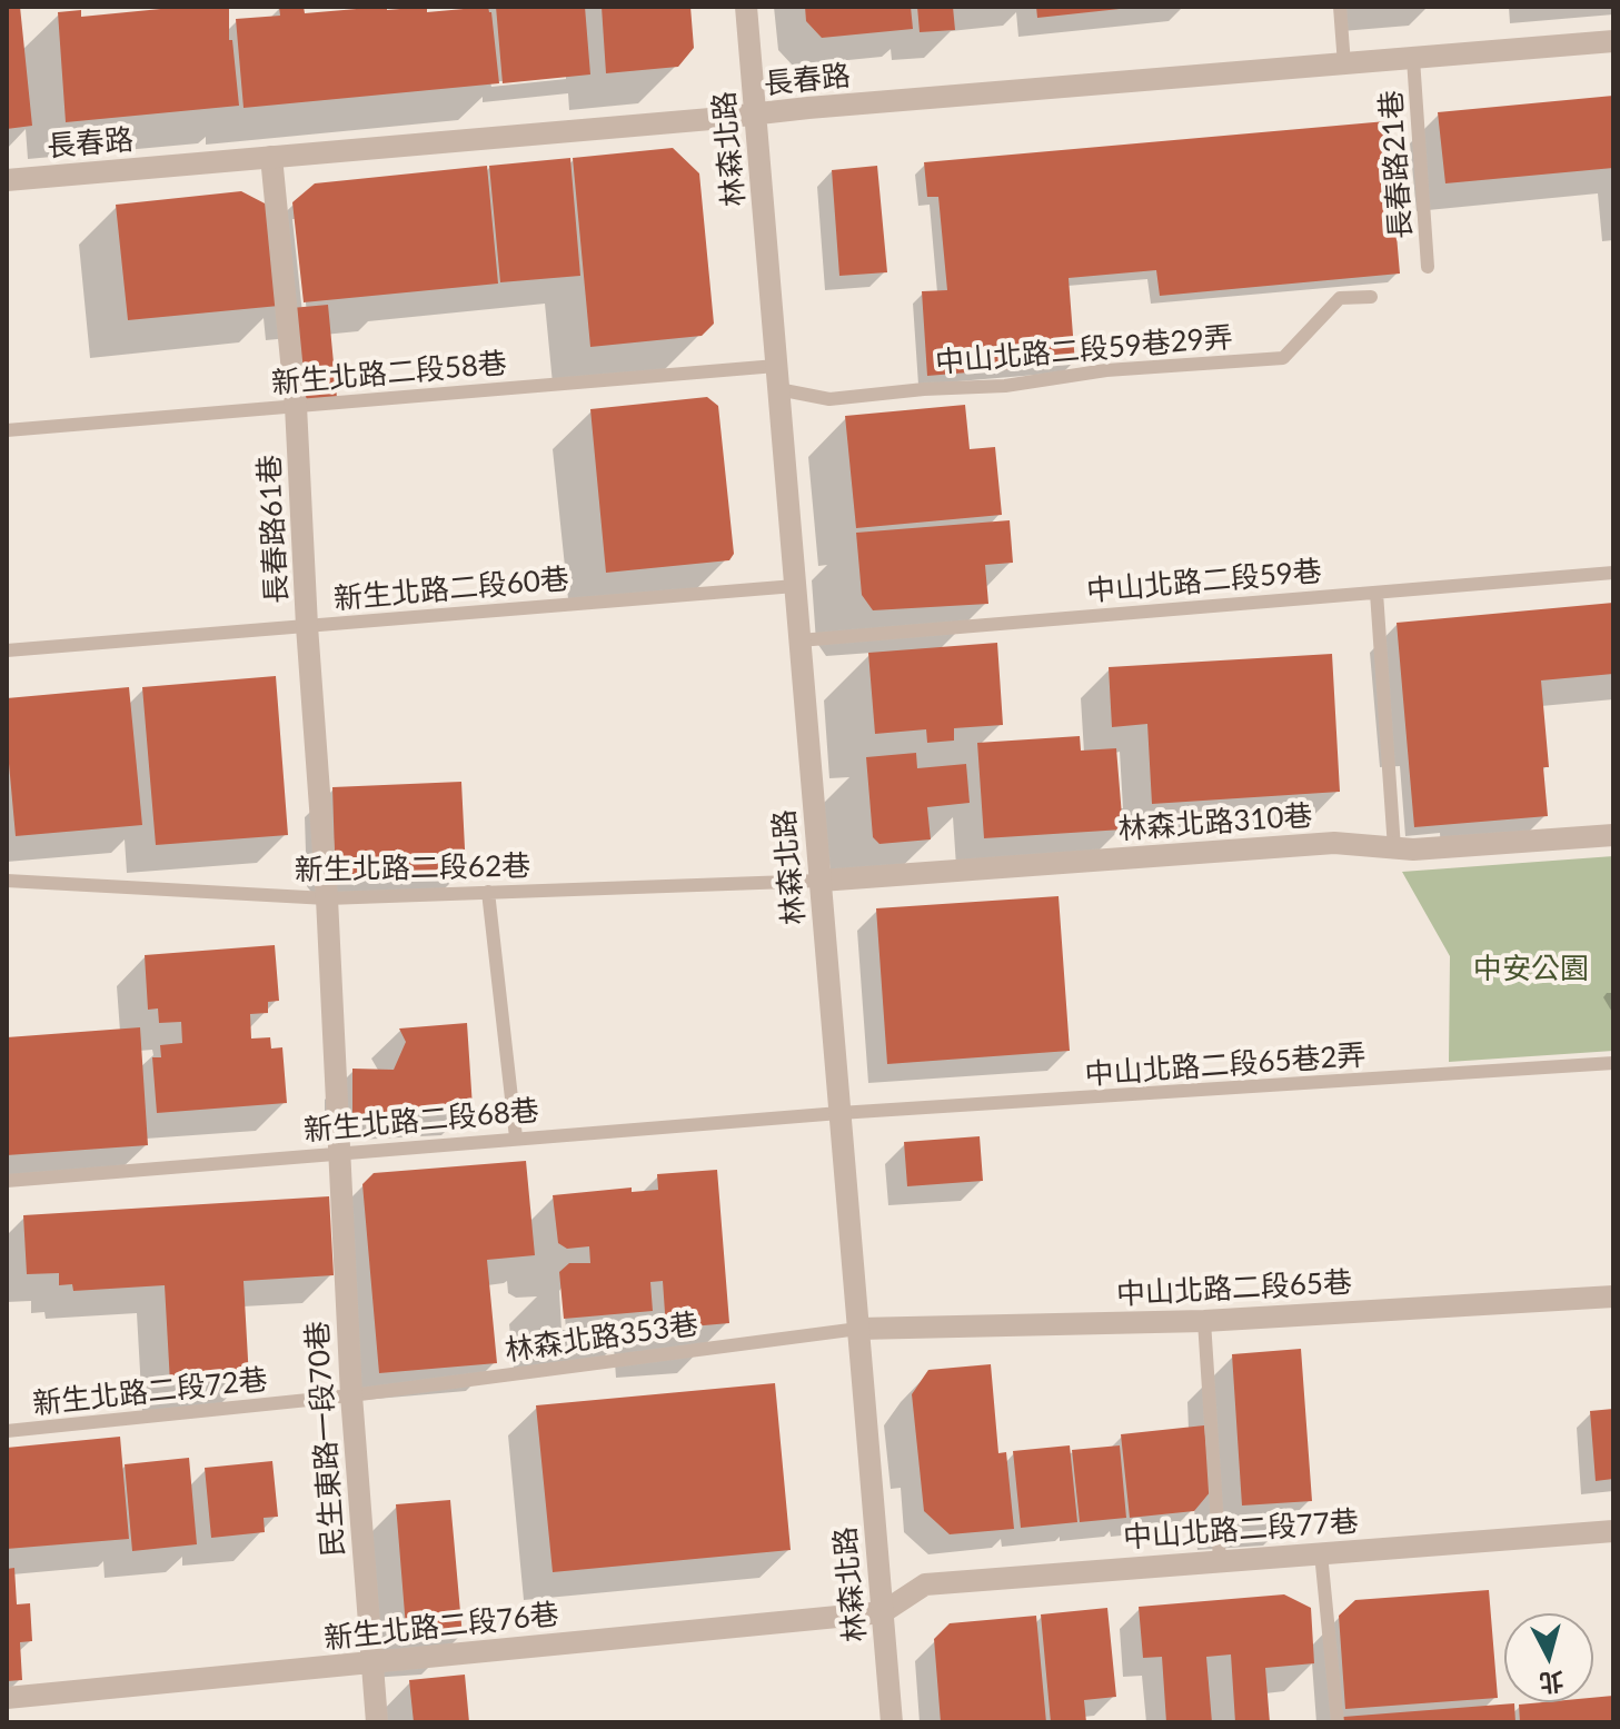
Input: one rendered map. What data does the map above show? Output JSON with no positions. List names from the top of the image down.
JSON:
{
  "streets": {
    "street": [
      "長春路",
      "林森北路",
      "長春路61巷",
      "林森北路310巷",
      "中山北路二段65巷",
      "民生東路一段70巷",
      "中山北路二段77巷",
      "新生北路二段76巷"
    ],
    "lane": [
      "長春路21巷",
      "中山北路二段59巷29弄",
      "新生北路二段58巷",
      "中山北路二段59巷",
      "新生北路二段60巷",
      "新生北路二段62巷",
      "中山北路二段65巷2弄",
      "新生北路二段68巷",
      "林森北路353巷",
      "新生北路二段72巷"
    ]
  },
  "crossings": [
    ["長春路", "林森北路"],
    ["長春路", "長春路21巷"],
    ["長春路", "長春路61巷"],
    ["林森北路", "中山北路二段59巷29弄"],
    ["林森北路", "新生北路二段58巷"],
    ["林森北路", "中山北路二段59巷"],
    ["林森北路", "新生北路二段60巷"],
    ["林森北路", "林森北路310巷"],
    ["林森北路", "新生北路二段62巷"],
    ["林森北路", "中山北路二段65巷2弄"],
    ["林森北路", "新生北路二段68巷"],
    ["林森北路", "中山北路二段65巷"],
    ["林森北路", "林森北路353巷"],
    ["林森北路", "中山北路二段77巷"],
    ["林森北路", "新生北路二段76巷"],
    ["中山北路二段59巷29弄", "新生北路二段58巷"],
    ["新生北路二段58巷", "長春路61巷"],
    ["長春路61巷", "新生北路二段60巷"],
    ["長春路61巷", "新生北路二段62巷"],
    ["長春路61巷", "新生北路二段68巷"],
    ["長春路61巷", "民生東路一段70巷"],
    ["林森北路310巷", "新生北路二段62巷"],
    ["中山北路二段65巷2弄", "新生北路二段68巷"],
    ["新生北路二段68巷", "民生東路一段70巷"],
    ["中山北路二段65巷", "林森北路353巷"],
    ["林森北路353巷", "新生北路二段72巷"],
    ["林森北路353巷", "民生東路一段70巷"],
    ["新生北路二段72巷", "民生東路一段70巷"],
    ["民生東路一段70巷", "新生北路二段76巷"],
    ["中山北路二段77巷", "新生北路二段76巷"]
  ],
  "parks": ["中安公園"],
  "north": "bottom"
}
